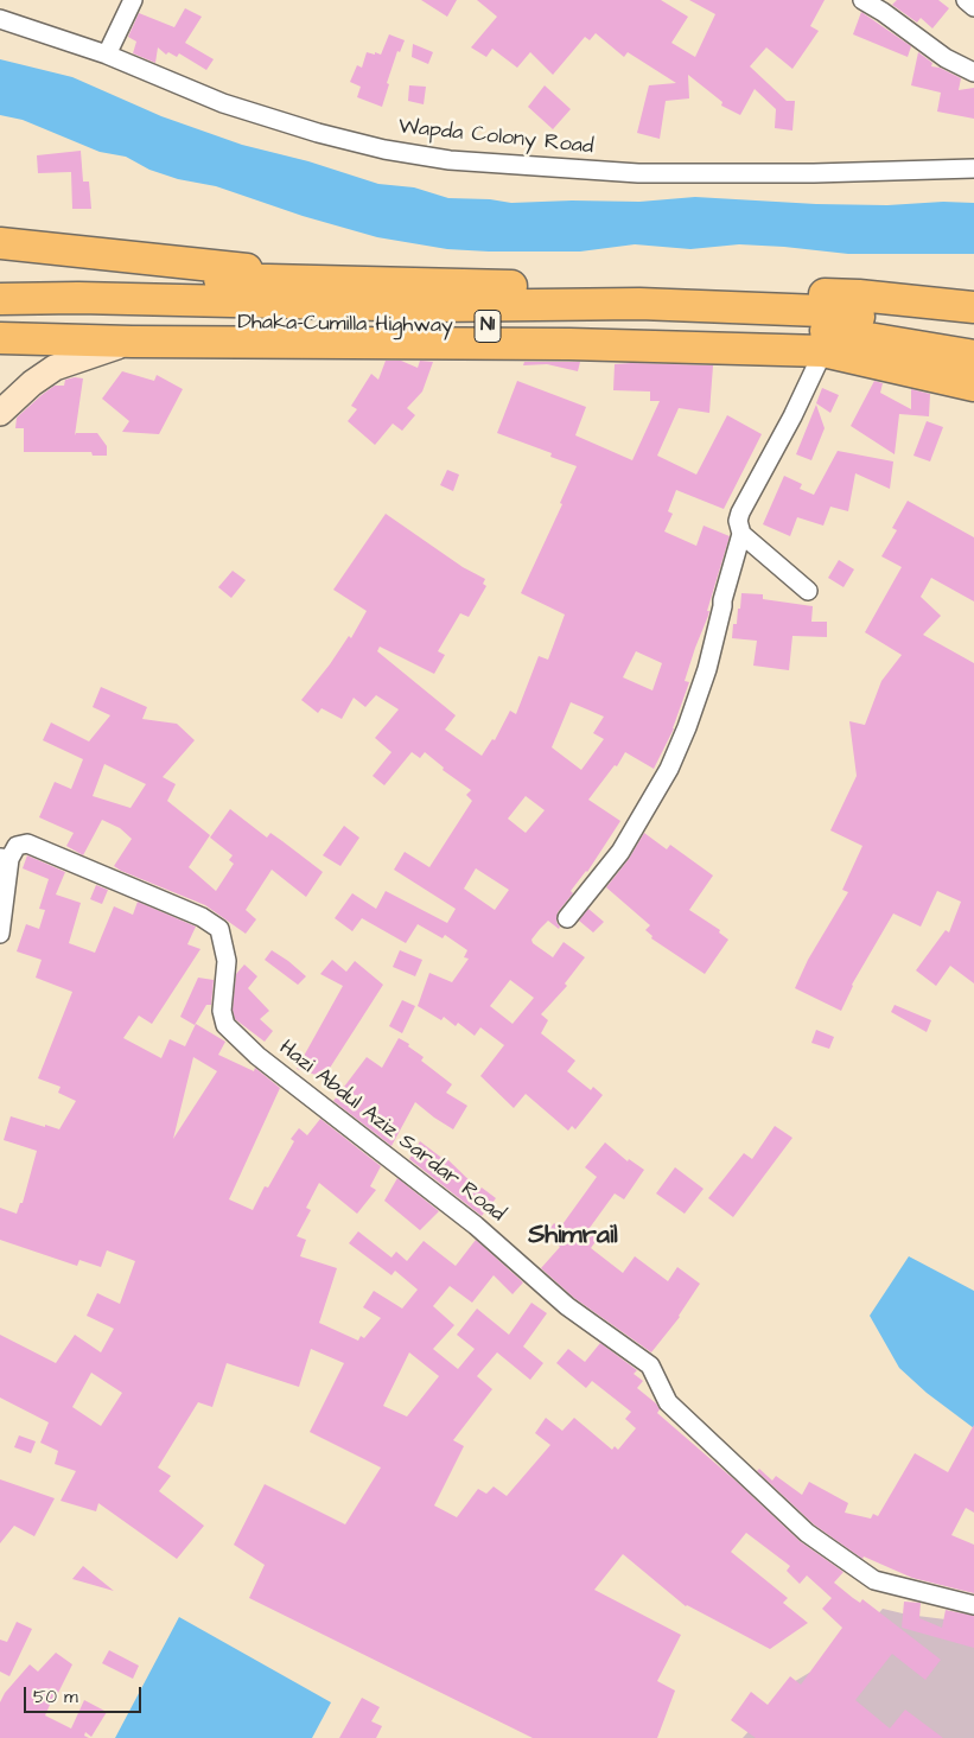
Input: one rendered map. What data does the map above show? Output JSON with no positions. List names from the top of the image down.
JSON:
{
  "streets": {
    "highway": ["Dhaka–Cumilla Highway", "N1"],
    "street": ["Wapda Colony Road", "Hazi Abdul Aziz Sardar Road"]
  },
  "districts": ["Shimrail"],
  "scale_bar": "50 m"
}
